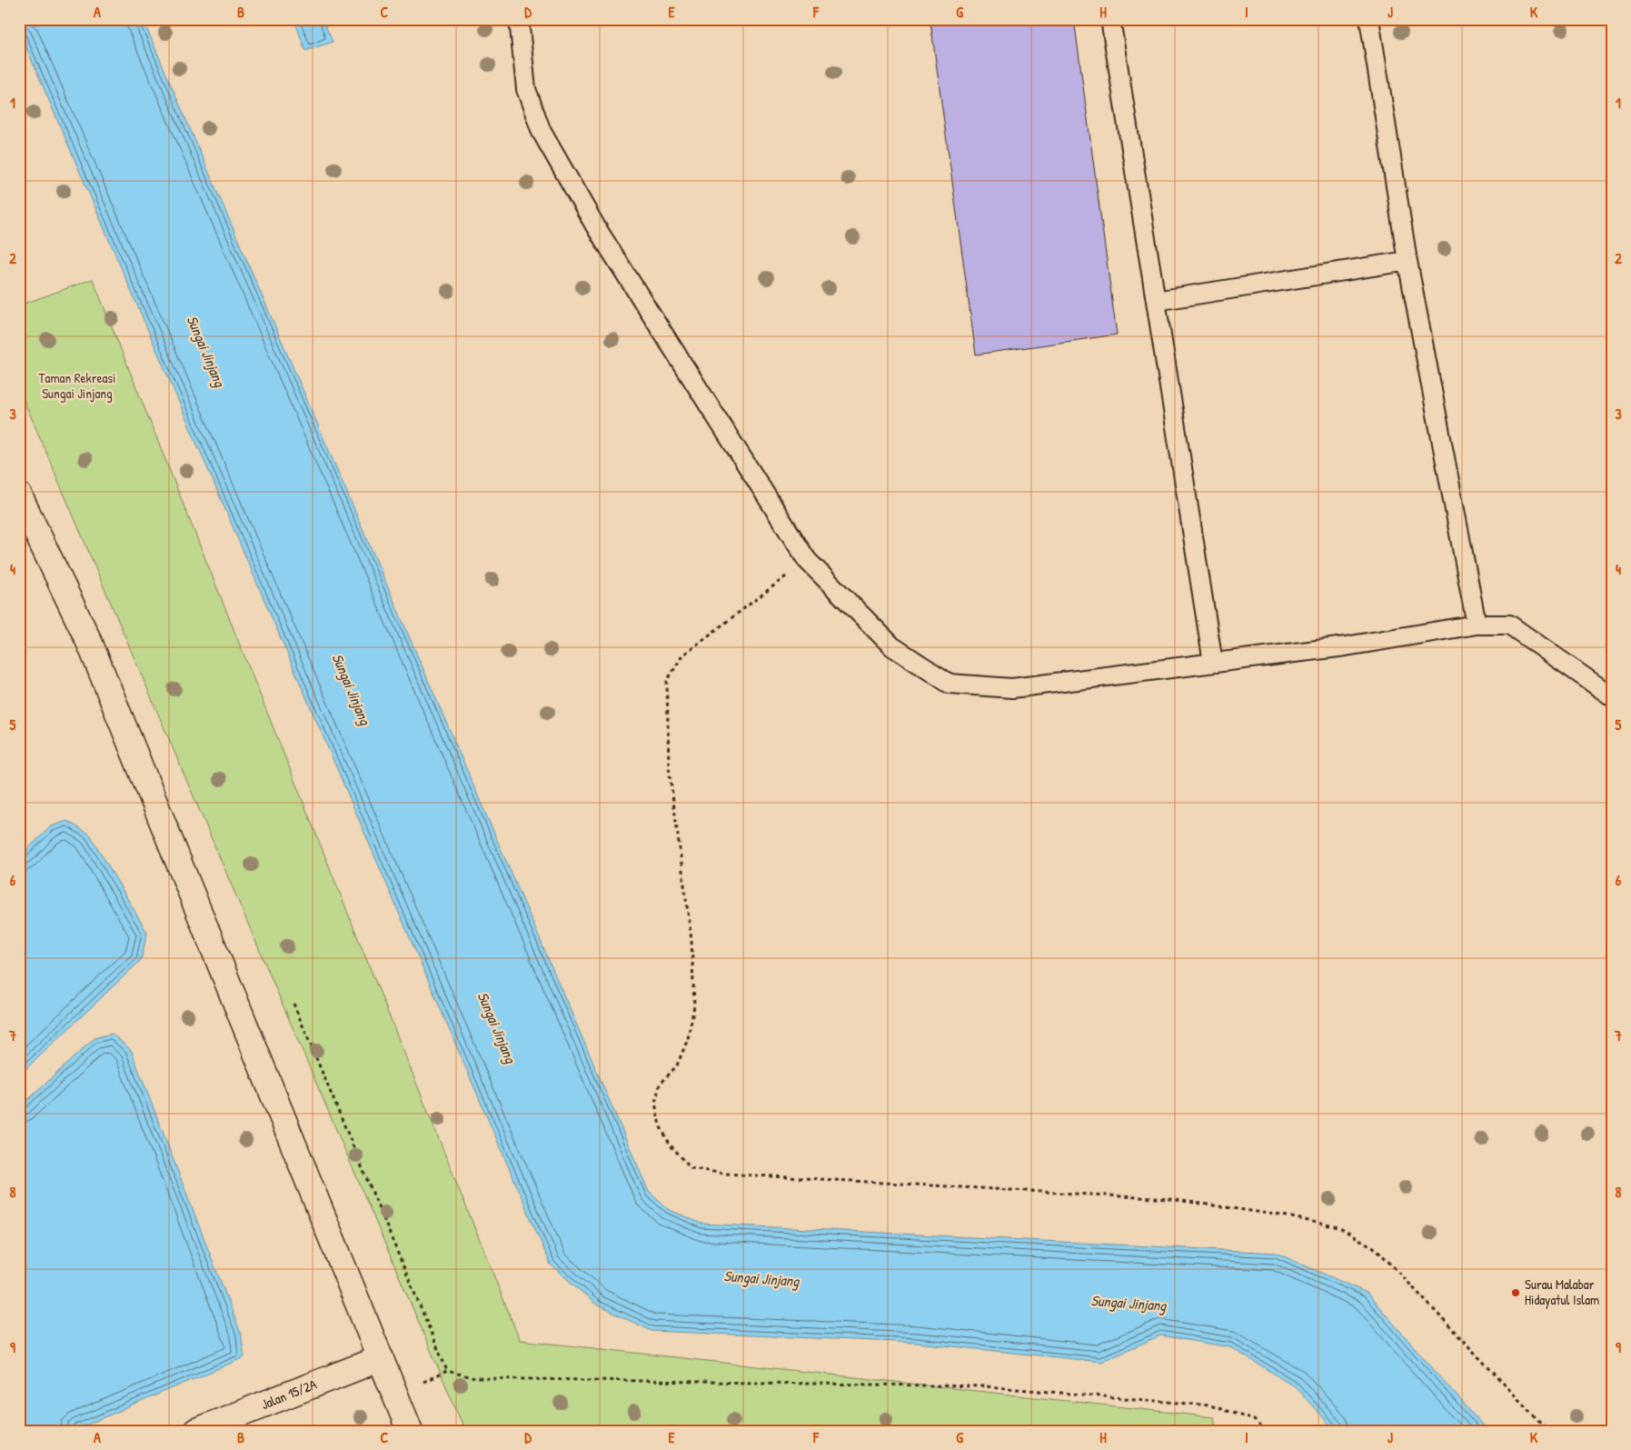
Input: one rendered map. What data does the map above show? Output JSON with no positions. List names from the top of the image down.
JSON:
{
  "streets": {
    "street": ["Jalan 15/2A"]
  },
  "water": ["Sungai Jinjang"],
  "parks": ["Taman Rekreasi Sungai Jinjang"],
  "places": ["Surau Malabar Hidayatul Islam"],
  "grid": {
    "columns": [
      "A",
      "B",
      "C",
      "D",
      "E",
      "F",
      "G",
      "H",
      "I",
      "J",
      "K"
    ],
    "rows": [
      "1",
      "2",
      "3",
      "4",
      "5",
      "6",
      "7",
      "8",
      "9"
    ]
  }
}
